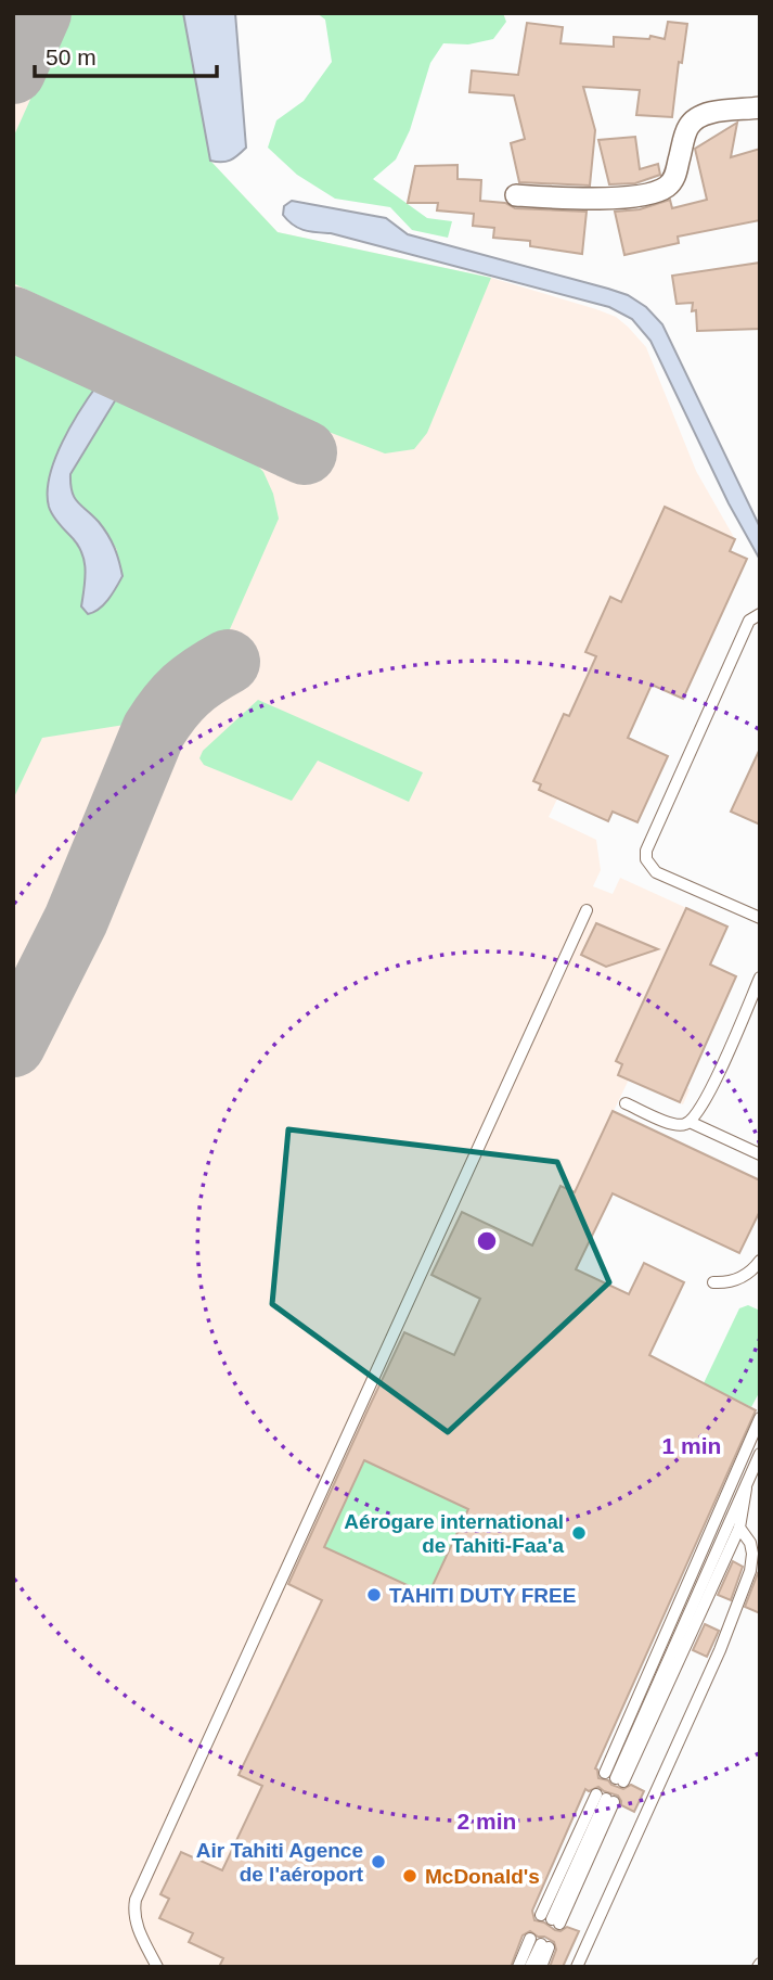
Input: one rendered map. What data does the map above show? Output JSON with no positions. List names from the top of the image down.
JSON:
{
  "places": [
    "Aérogare international de Tahiti-Faa'a",
    "TAHITI DUTY FREE",
    "Air Tahiti Agence de l'aéroport",
    "McDonald's"
  ],
  "scale_bar": "50 m",
  "rings": ["1 min", "2 min"]
}
